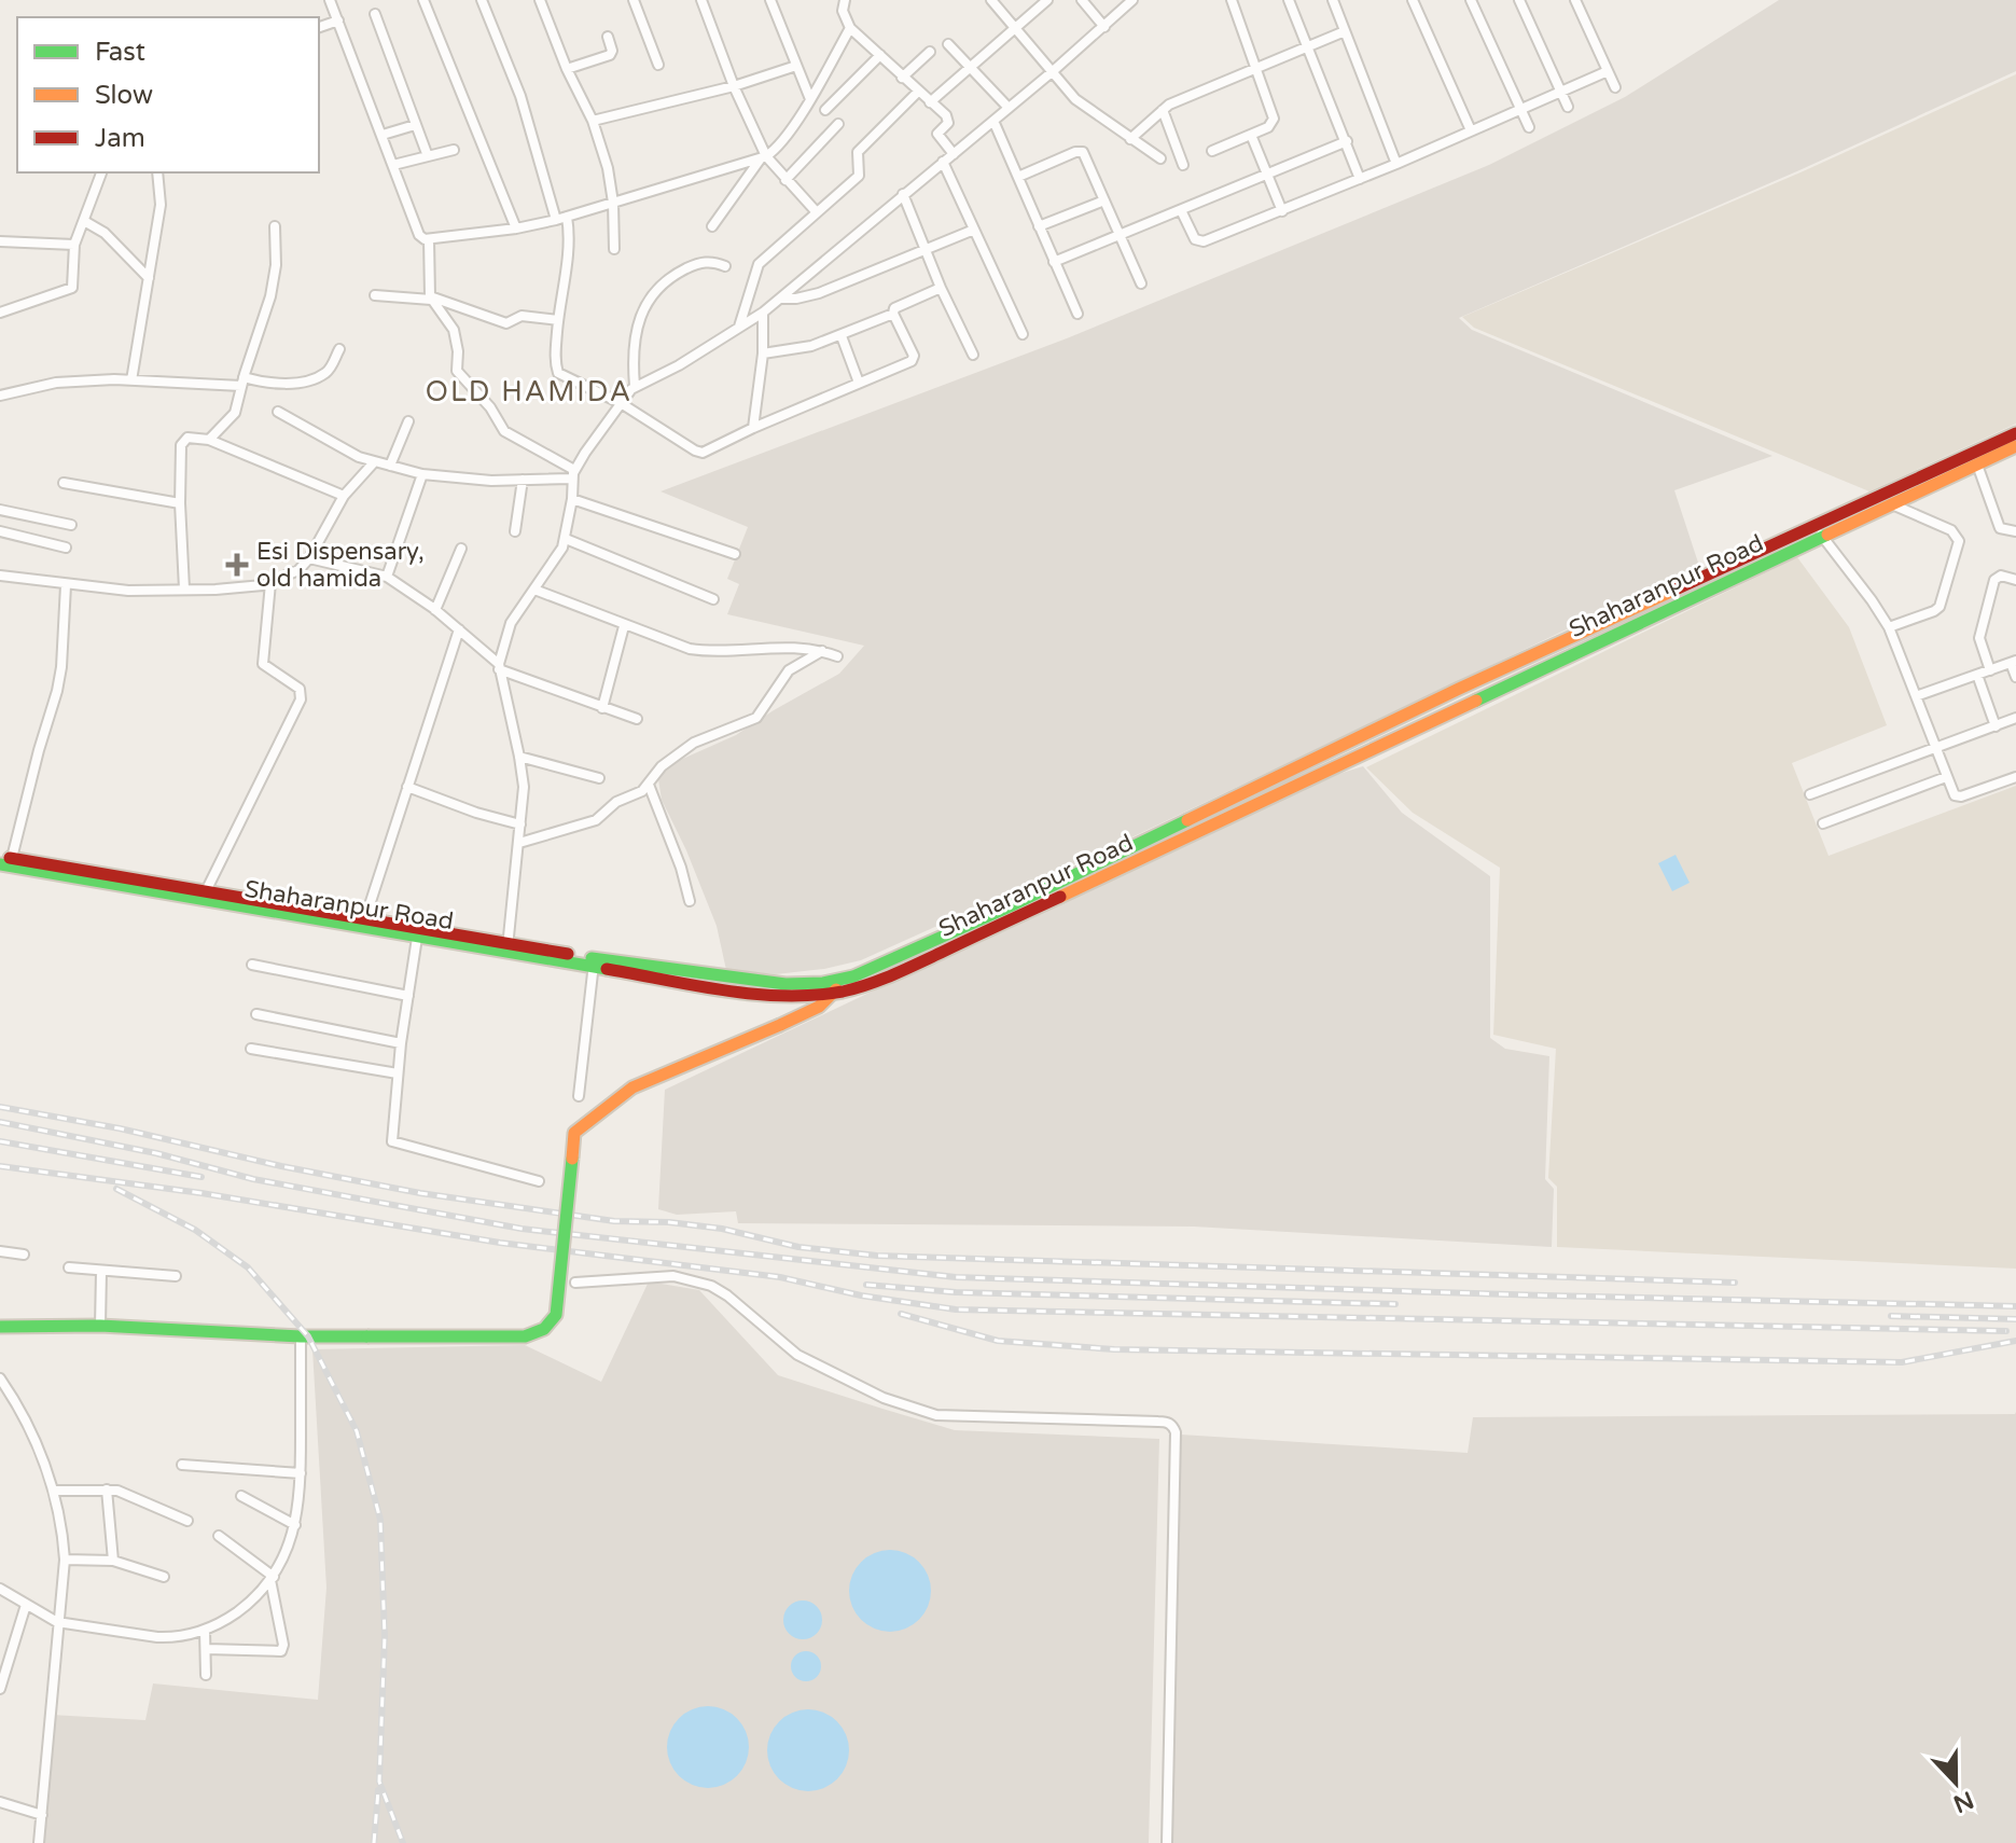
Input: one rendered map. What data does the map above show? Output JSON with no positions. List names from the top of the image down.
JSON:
{
  "streets": {
    "main road": ["Shaharanpur Road"]
  },
  "districts": ["OLD HAMIDA"],
  "places": {
    "health": ["Esi Dispensary, old hamida"]
  },
  "legend": ["Fast", "Slow", "Jam"],
  "north": "bottom"
}
